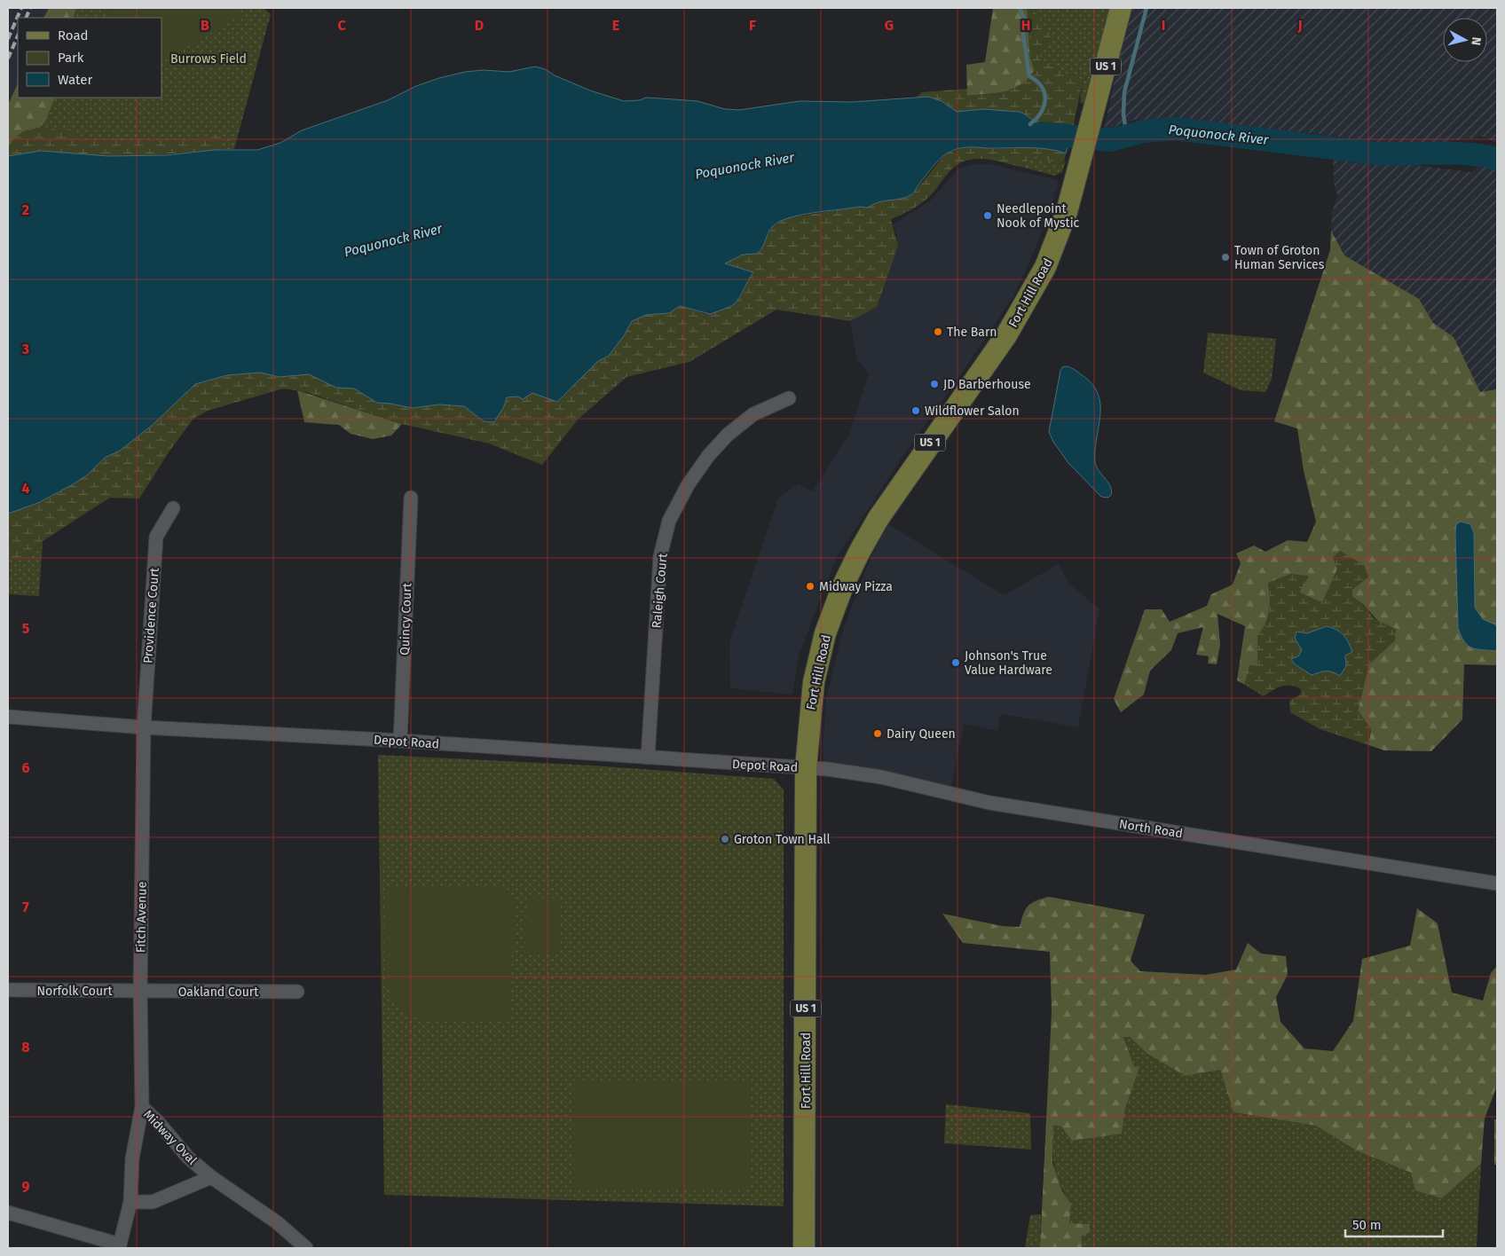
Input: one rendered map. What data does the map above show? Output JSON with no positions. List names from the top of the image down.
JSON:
{
  "streets": {
    "main road": ["US 1", "Fort Hill Road"],
    "street": [
      "Raleigh Court",
      "Providence Court",
      "Quincy Court",
      "Depot Road",
      "North Road",
      "Fitch Avenue",
      "Norfolk Court",
      "Oakland Court",
      "Midway Oval"
    ]
  },
  "crossings": [
    ["Fort Hill Road", "Depot Road"],
    ["Fort Hill Road", "North Road"],
    ["Raleigh Court", "Depot Road"],
    ["Providence Court", "Depot Road"],
    ["Providence Court", "Fitch Avenue"],
    ["Quincy Court", "Depot Road"],
    ["Depot Road", "North Road"],
    ["Depot Road", "Fitch Avenue"],
    ["Fitch Avenue", "Norfolk Court"],
    ["Fitch Avenue", "Oakland Court"],
    ["Fitch Avenue", "Midway Oval"],
    ["Norfolk Court", "Oakland Court"]
  ],
  "water": ["Poquonock River"],
  "parks": ["Burrows Field"],
  "places": [
    "Needlepoint Nook of Mystic",
    "Town of Groton Human Services",
    "The Barn",
    "JD Barberhouse",
    "Wildflower Salon",
    "Midway Pizza",
    "Johnson's True Value Hardware",
    "Dairy Queen",
    "Groton Town Hall"
  ],
  "legend": ["Road", "Park", "Water"],
  "scale_bar": "50 m",
  "north": "right",
  "grid": {
    "columns": [
      "B",
      "C",
      "D",
      "E",
      "F",
      "G",
      "H",
      "I",
      "J"
    ],
    "rows": [
      "2",
      "3",
      "4",
      "5",
      "6",
      "7",
      "8",
      "9"
    ]
  }
}
